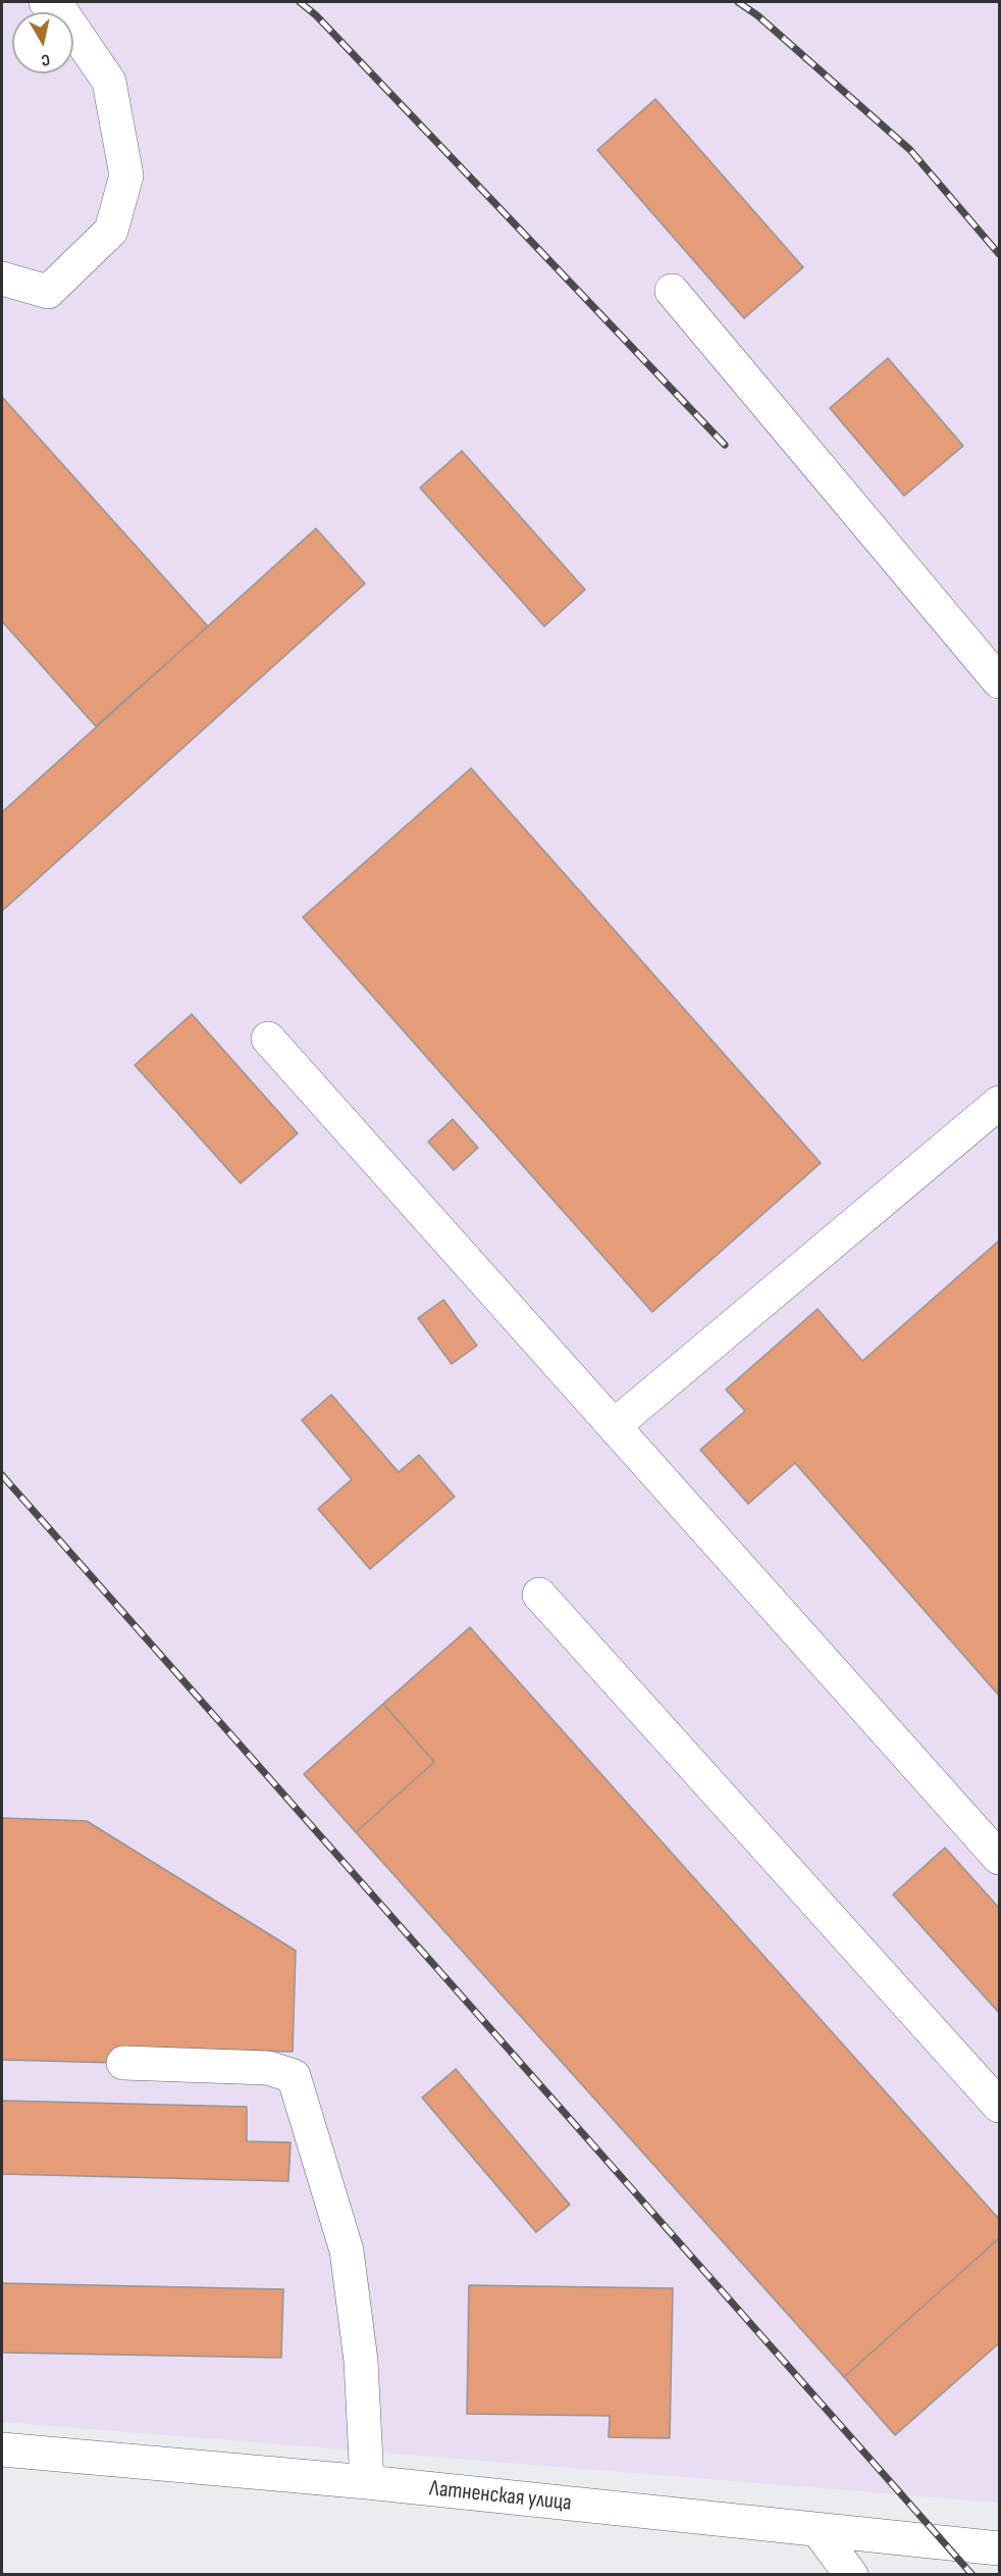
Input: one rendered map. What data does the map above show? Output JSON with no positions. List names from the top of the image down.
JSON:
{
  "streets": {
    "street": ["Латненская улица"]
  },
  "north": "bottom"
}
